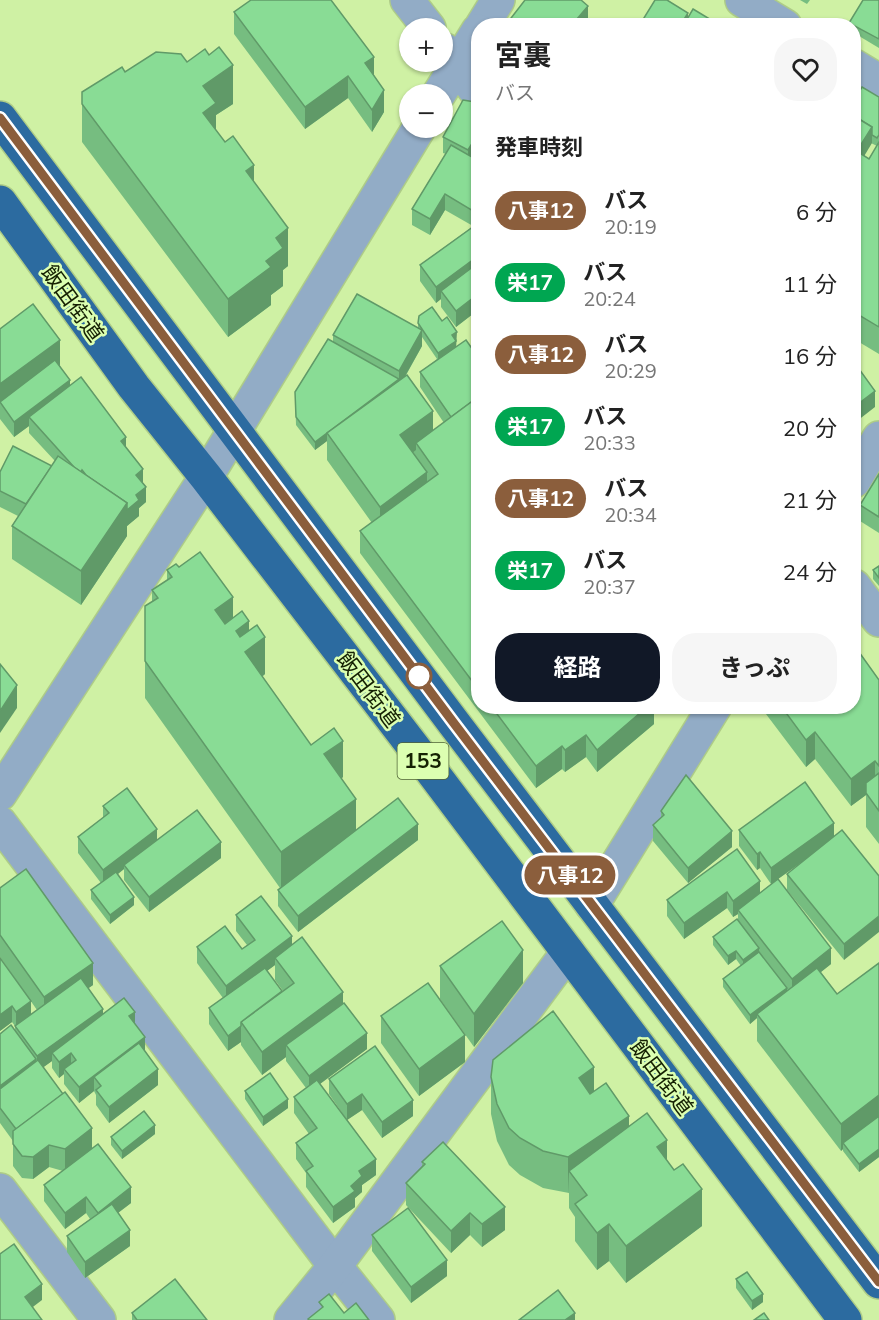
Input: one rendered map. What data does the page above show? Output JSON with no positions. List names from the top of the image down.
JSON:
{
  "streets": {
    "highway": ["飯田街道", "153"]
  },
  "lines": ["bus line 八事12"],
  "page": {
    "on_map": "八事12",
    "map_buttons": ["+", "−"],
    "heading": [
      ["宮裏", "バス"],
      "発車時刻"
    ],
    "list": [
      {
        "mark": "八事12",
        "name": "バス",
        "note": "20:19",
        "value": "6 分"
      },
      {
        "mark": "栄17",
        "name": "バス",
        "note": "20:24",
        "value": "11 分"
      },
      {
        "mark": "八事12",
        "name": "バス",
        "note": "20:29",
        "value": "16 分"
      },
      {
        "mark": "栄17",
        "name": "バス",
        "note": "20:33",
        "value": "20 分"
      },
      {
        "mark": "八事12",
        "name": "バス",
        "note": "20:34",
        "value": "21 分"
      },
      {
        "mark": "栄17",
        "name": "バス",
        "note": "20:37",
        "value": "24 分"
      }
    ],
    "buttons": ["経路", "きっぷ"]
  }
}
